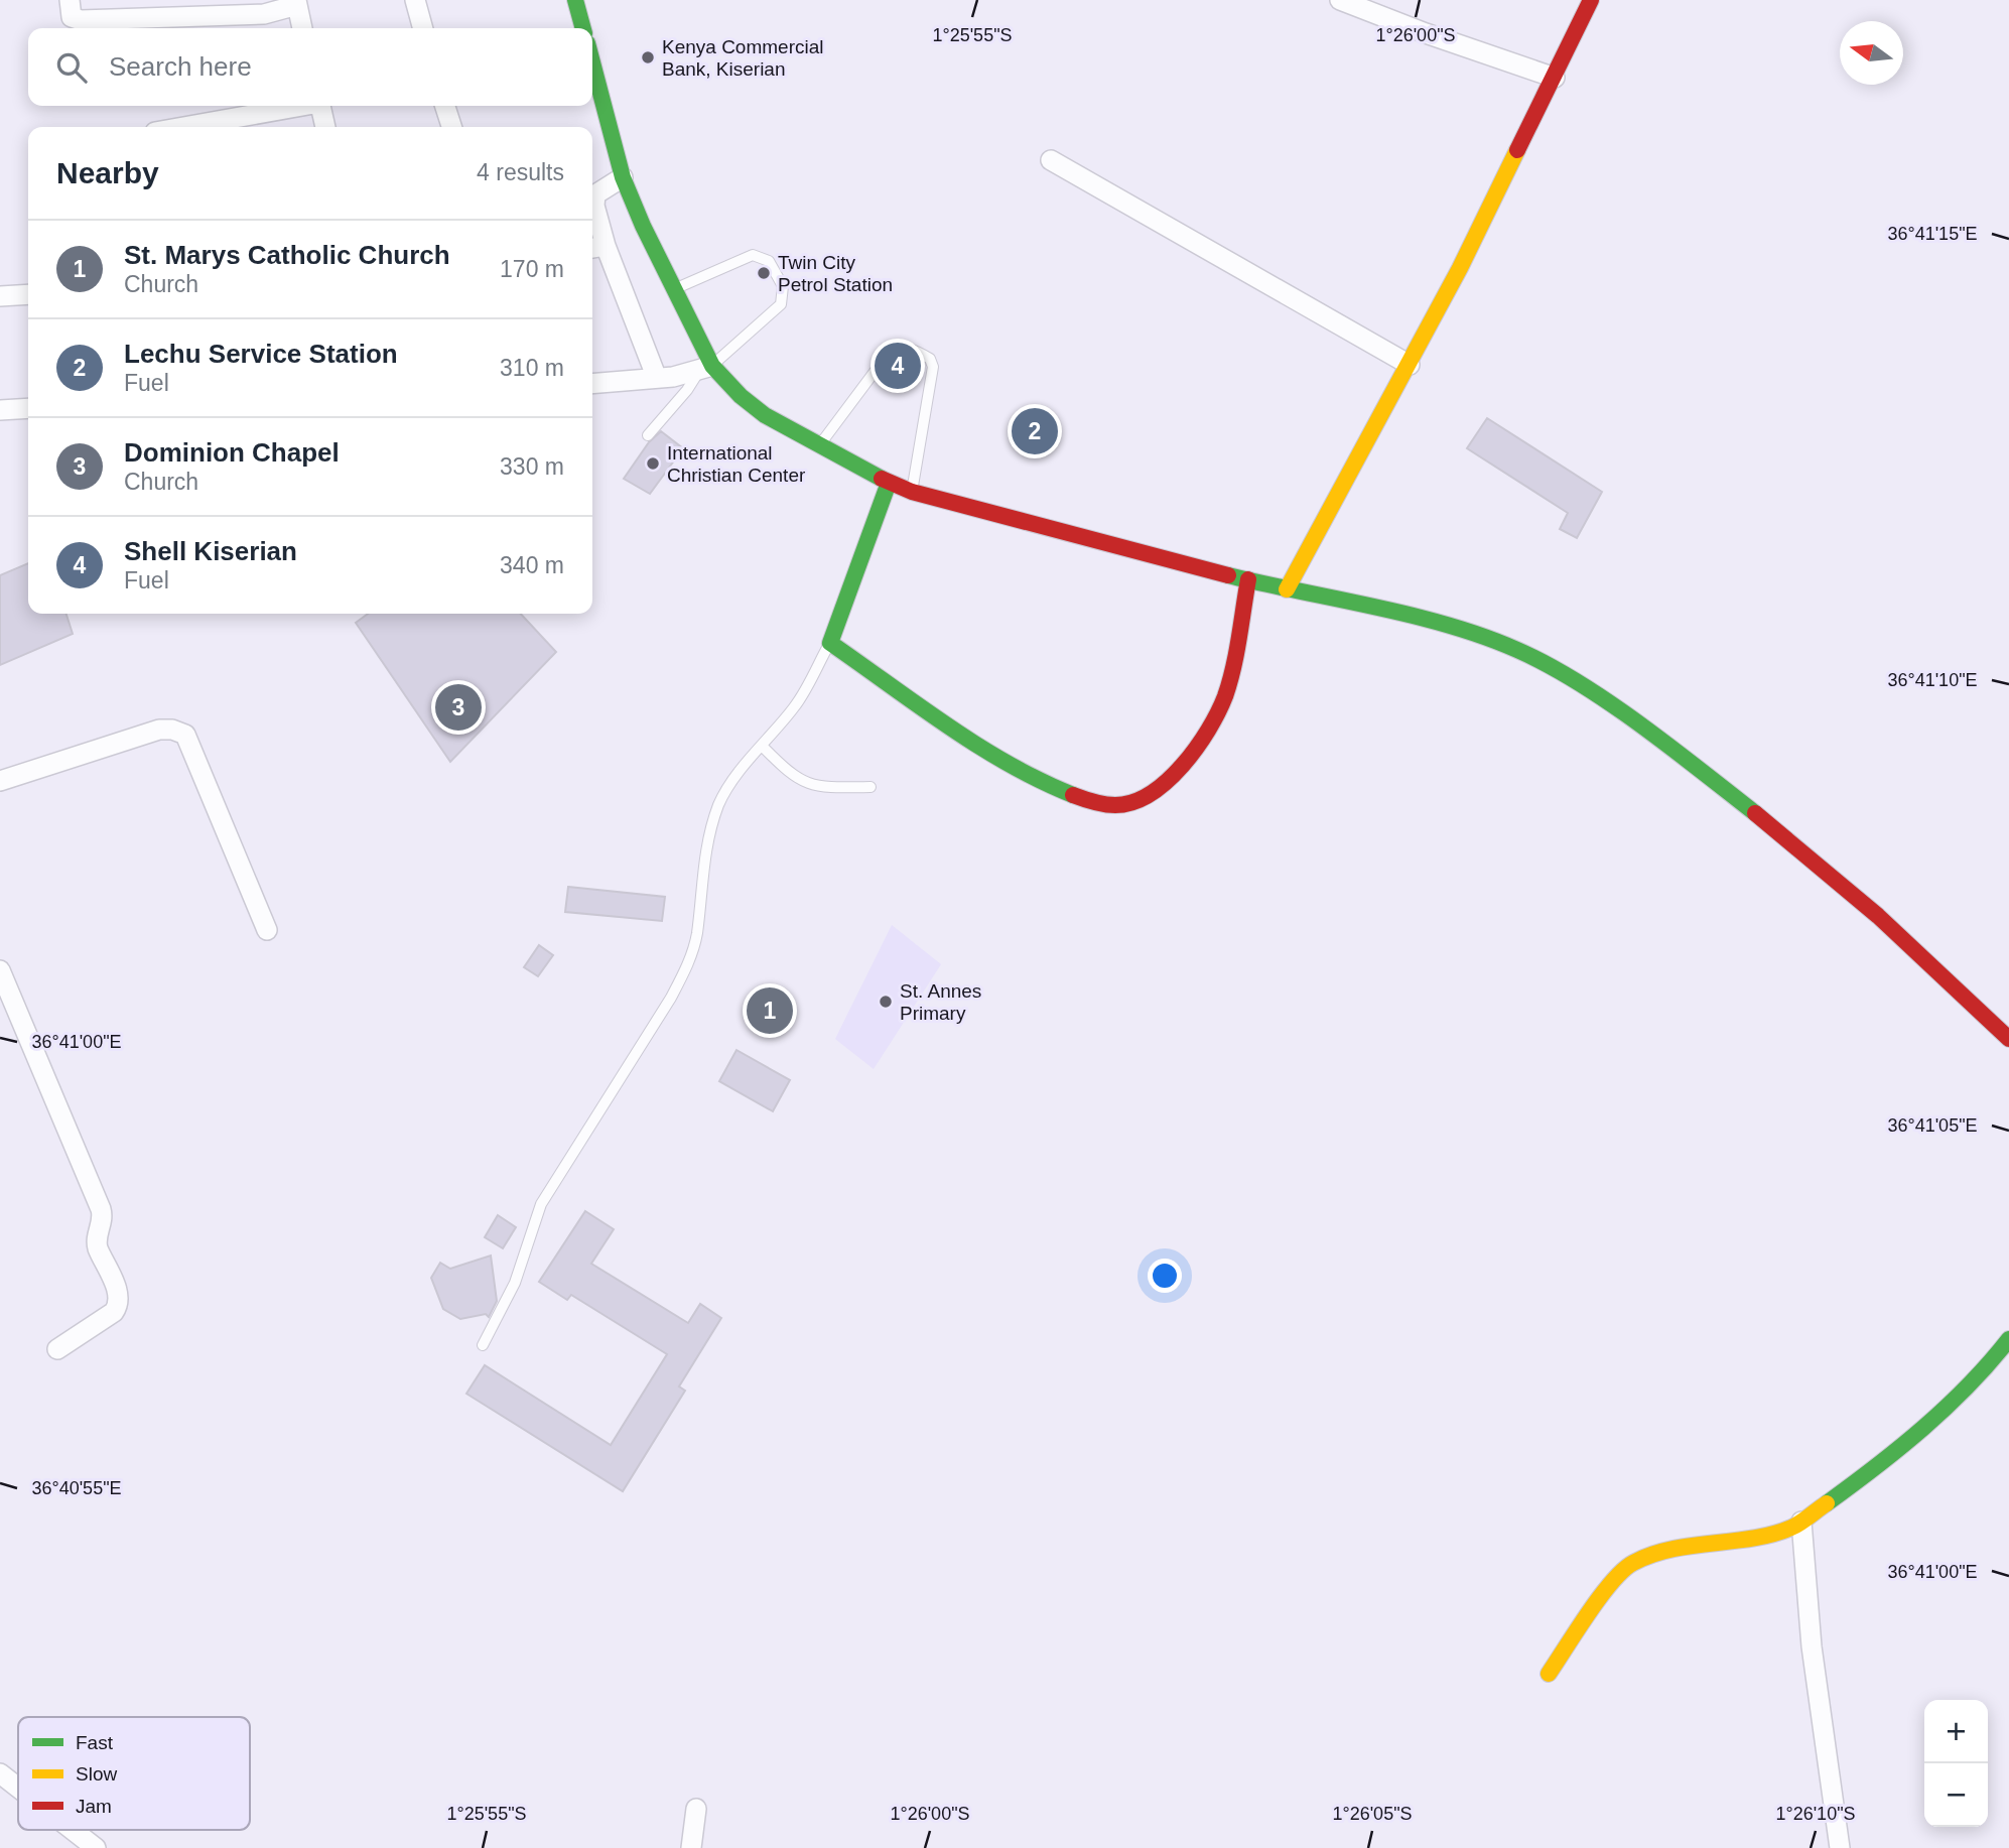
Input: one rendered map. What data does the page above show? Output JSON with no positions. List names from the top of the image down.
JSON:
{
  "places": [
    "Kenya Commercial Bank, Kiserian",
    "Twin City Petrol Station",
    "International Christian Center",
    "St. Annes Primary"
  ],
  "legend": ["Fast", "Slow", "Jam"],
  "north": "left",
  "page": {
    "search": "Search here",
    "heading": ["Nearby", "4 results"],
    "list": [
      {
        "mark": "1",
        "name": "St. Marys Catholic Church",
        "note": "Church",
        "value": "170 m"
      },
      {
        "mark": "2",
        "name": "Lechu Service Station",
        "note": "Fuel",
        "value": "310 m"
      },
      {
        "mark": "3",
        "name": "Dominion Chapel",
        "note": "Church",
        "value": "330 m"
      },
      {
        "mark": "4",
        "name": "Shell Kiserian",
        "note": "Fuel",
        "value": "340 m"
      }
    ],
    "pins": [
      "4",
      "2",
      "3",
      "1"
    ],
    "map_buttons": ["+", "−"]
  },
  "coordinates": [
    "1°25'55\"S",
    "1°26'00\"S",
    "36°41'15\"E",
    "36°41'10\"E",
    "36°41'00\"E",
    "36°41'05\"E",
    "36°40'55\"E",
    "1°26'05\"S",
    "1°26'10\"S"
  ]
}
